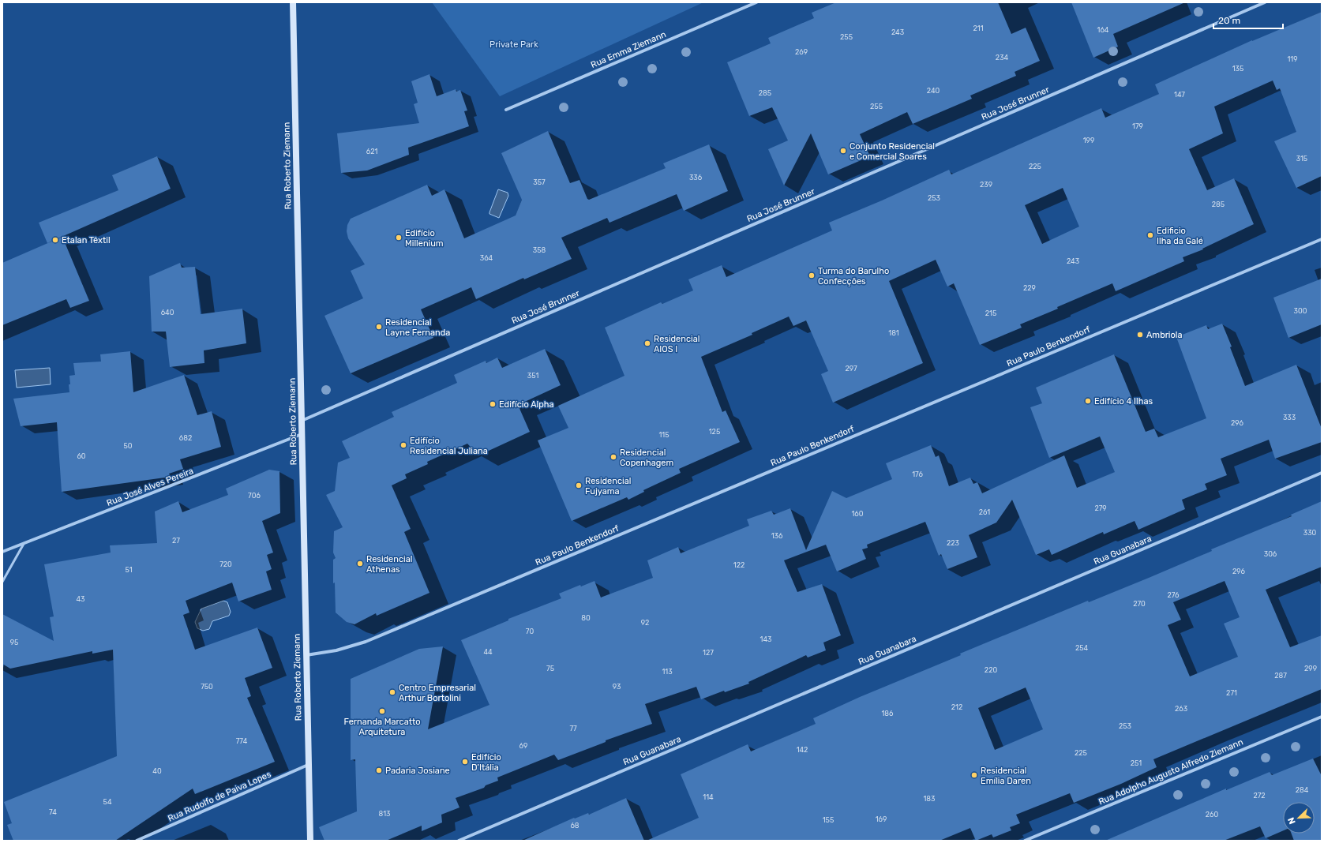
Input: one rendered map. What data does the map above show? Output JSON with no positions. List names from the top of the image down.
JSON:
{
  "streets": {
    "main road": ["Rua Roberto Ziemann"],
    "street": [
      "Rua Emma Ziemann",
      "Rua José Brunner",
      "Rua Paulo Benkendorf",
      "Rua José Alves Pereira",
      "Rua Guanabara",
      "Rua Adolpho Augusto Alfredo Ziemann",
      "Rua Rudolfo de Paiva Lopes"
    ]
  },
  "crossings": [
    ["Rua José Brunner", "Rua Roberto Ziemann"],
    ["Rua Roberto Ziemann", "Rua Paulo Benkendorf"],
    ["Rua Roberto Ziemann", "Rua José Alves Pereira"],
    ["Rua Roberto Ziemann", "Rua Rudolfo de Paiva Lopes"]
  ],
  "parks": ["Private Park"],
  "places": [
    "Conjunto Residencial e Comercial Soares",
    "Edificio Ilha da Galé",
    "Edifício Millenium",
    "Etalan Têxtil",
    "Turma do Barulho Confecções",
    "Residencial Layne Fernanda",
    "Ambriola",
    "Residencial AIOS I",
    "Edifício 4 Ilhas",
    "Edifício Alpha",
    "Edifício Residencial Juliana",
    "Residencial Copenhagem",
    "Residencial Fujyama",
    "Residencial Athenas",
    "Centro Empresarial Arthur Bortolini",
    "Fernanda Marcatto Arquitetura",
    "Edifício D'Itália",
    "Padaria Josiane",
    "Residencial Emília Daren"
  ],
  "house_numbers": [
    "211",
    "164",
    "243",
    "255",
    "269",
    "234",
    "119",
    "135",
    "240",
    "285",
    "147",
    "255",
    "179",
    "199",
    "621",
    "315",
    "225",
    "336",
    "357",
    "239",
    "253",
    "285",
    "358",
    "364",
    "243",
    "229",
    "300",
    "640",
    "215",
    "181",
    "297",
    "351",
    "333",
    "296",
    "125",
    "115",
    "682",
    "50",
    "60",
    "176",
    "706",
    "279",
    "261",
    "160",
    "330",
    "136",
    "27",
    "223",
    "306",
    "720",
    "122",
    "51",
    "296",
    "276",
    "43",
    "270",
    "80",
    "92",
    "70",
    "143",
    "95",
    "254",
    "44",
    "127",
    "75",
    "299",
    "220",
    "113",
    "287",
    "750",
    "93",
    "271",
    "212",
    "263",
    "186",
    "253",
    "77",
    "774",
    "69",
    "142",
    "225",
    "251",
    "40",
    "284",
    "272",
    "114",
    "183",
    "54",
    "74",
    "813",
    "260",
    "169",
    "155",
    "68"
  ],
  "scale_bar": "20 m",
  "north": "bottom left"
}
